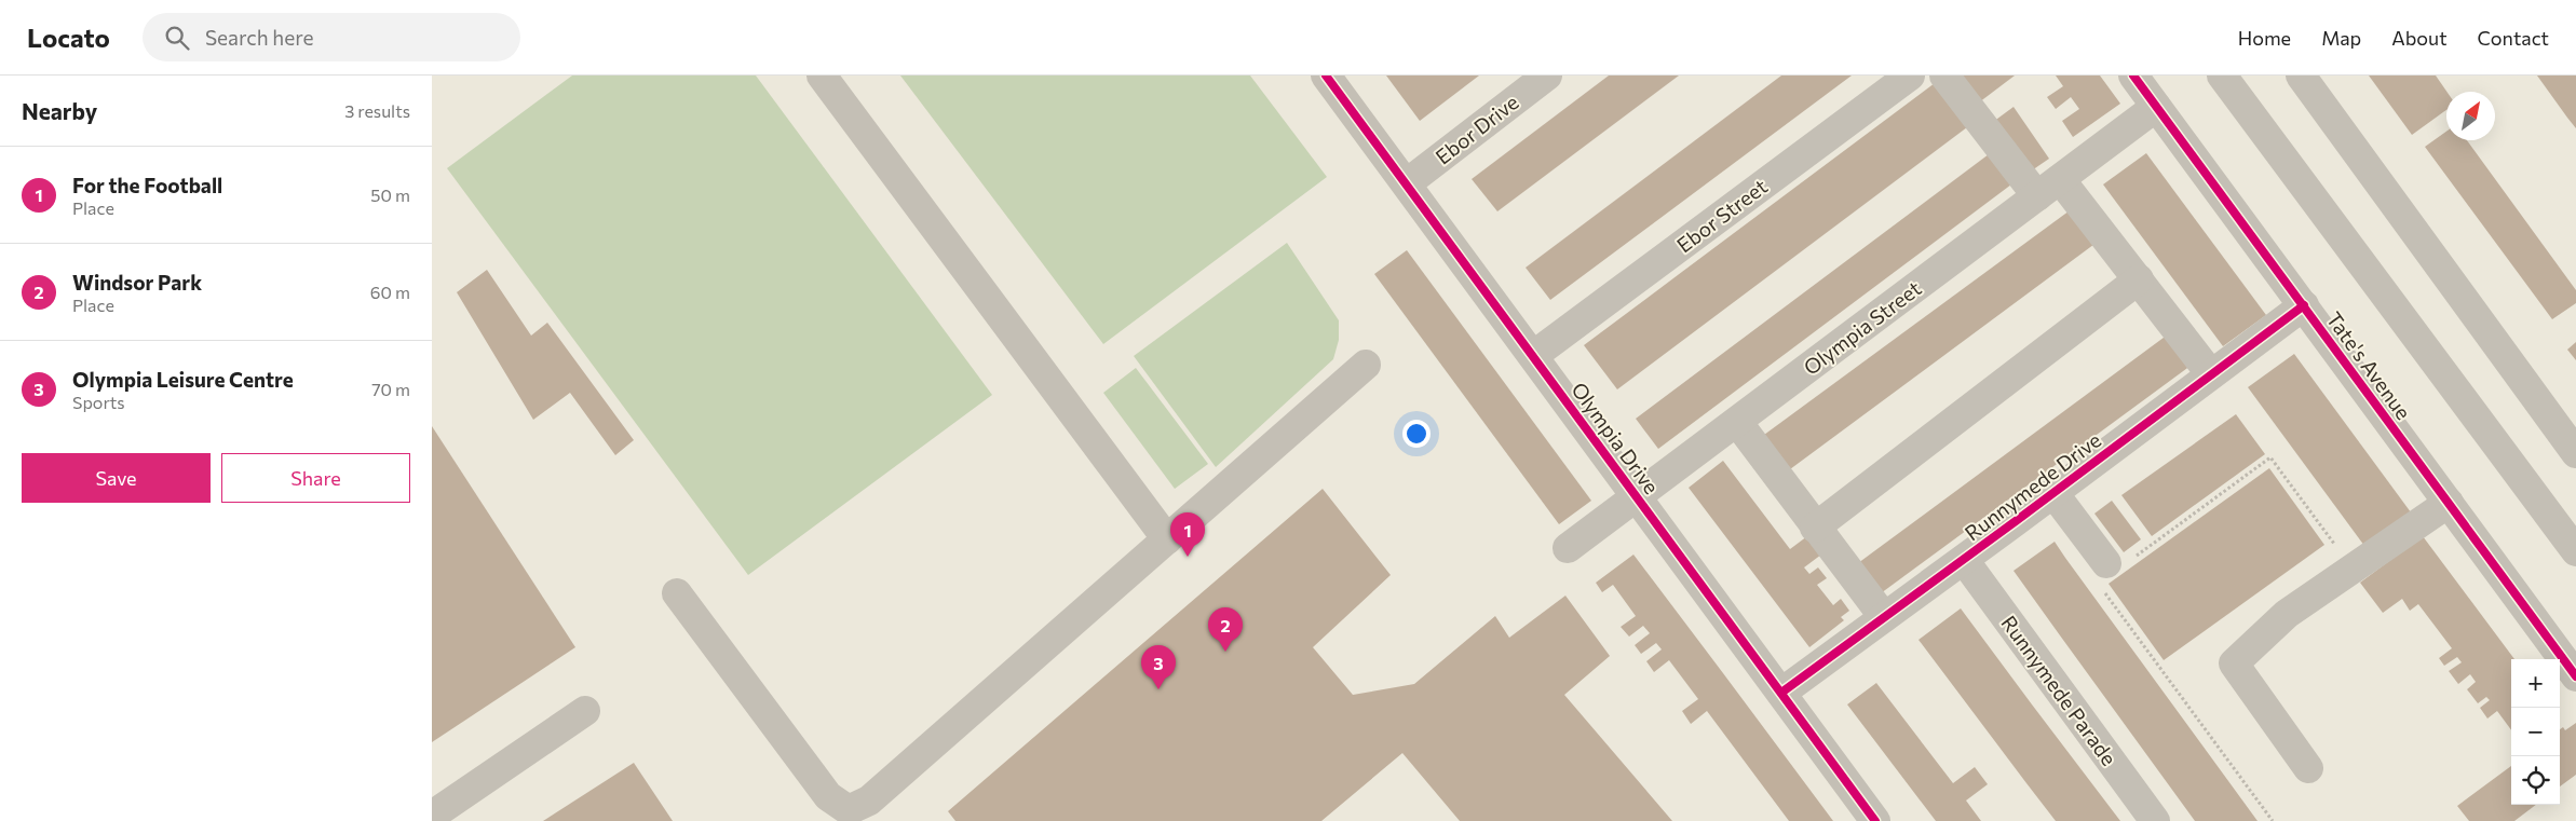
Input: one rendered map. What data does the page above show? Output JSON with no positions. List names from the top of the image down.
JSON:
{
  "streets": {
    "street": [
      "Ebor Drive",
      "Ebor Street",
      "Olympia Street",
      "Tate's Avenue",
      "Olympia Drive",
      "Runnymede Drive",
      "Runnymede Parade"
    ]
  },
  "crossings": [
    ["Ebor Drive", "Olympia Drive"],
    ["Ebor Street", "Olympia Drive"],
    ["Olympia Street", "Tate's Avenue"],
    ["Olympia Street", "Olympia Drive"],
    ["Tate's Avenue", "Runnymede Drive"],
    ["Olympia Drive", "Runnymede Drive"],
    ["Runnymede Drive", "Runnymede Parade"]
  ],
  "north": "top right",
  "page": {
    "header": "Locato",
    "search": "Search here",
    "nav": [
      "Home",
      "Map",
      "About",
      "Contact"
    ],
    "heading": ["Nearby", "3 results"],
    "list": [
      {
        "mark": "1",
        "name": "For the Football",
        "note": "Place",
        "value": "50 m"
      },
      {
        "mark": "2",
        "name": "Windsor Park",
        "note": "Place",
        "value": "60 m"
      },
      {
        "mark": "3",
        "name": "Olympia Leisure Centre",
        "note": "Sports",
        "value": "70 m"
      }
    ],
    "buttons": ["Save", "Share"],
    "pins": ["1", "2", "3"],
    "map_buttons": ["+", "−"]
  }
}
